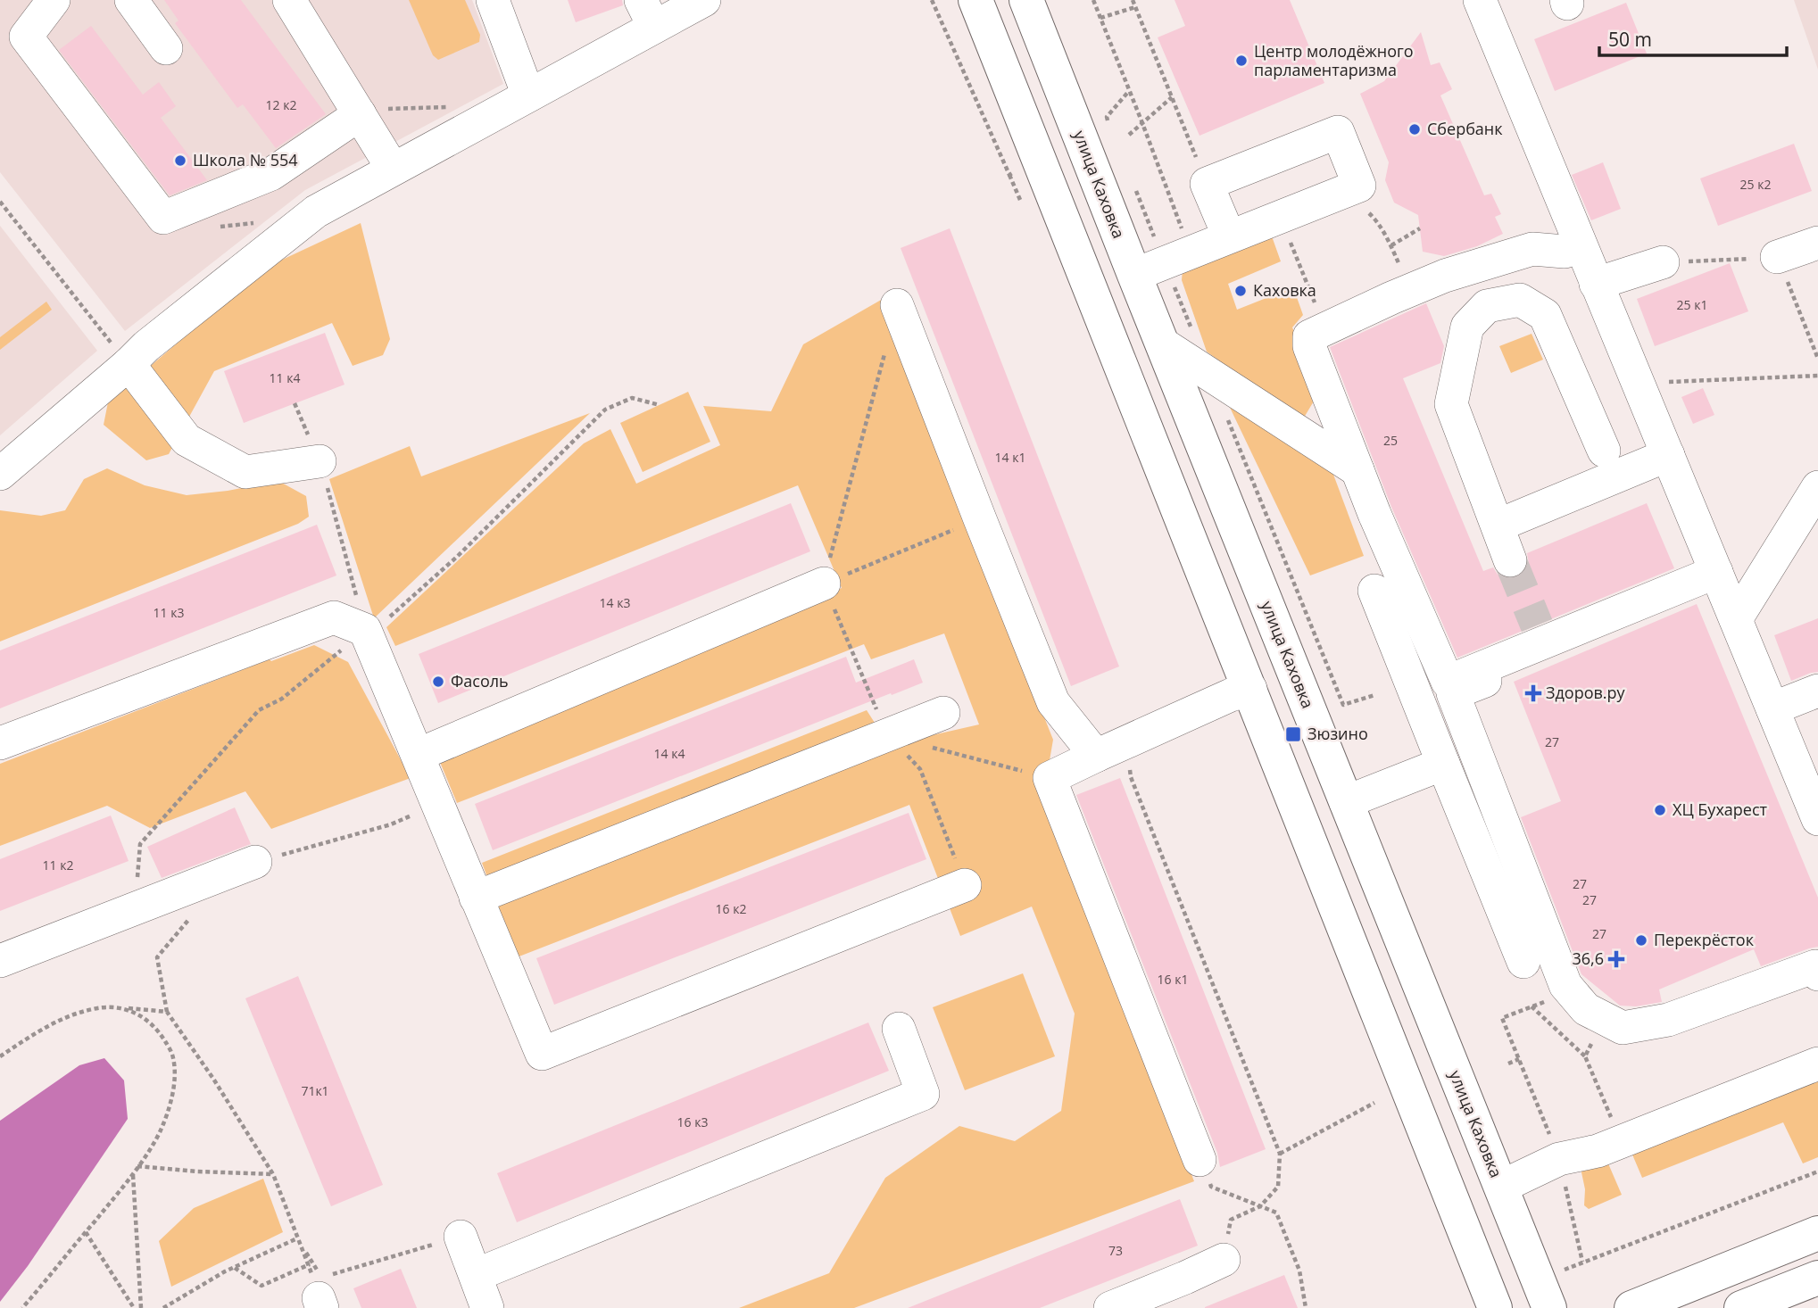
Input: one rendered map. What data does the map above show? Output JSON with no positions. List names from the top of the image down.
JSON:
{
  "streets": {
    "main road": ["улица Каховка"]
  },
  "places": {
    "other": [
      "Центр молодёжного парламентаризма",
      "Сбербанк",
      "Школа № 554",
      "Каховка",
      "Фасоль",
      "ХЦ Бухарест",
      "Перекрёсток"
    ],
    "health": ["Здоров.ру", "36,6"],
    "transit": ["Зюзино"]
  },
  "house_numbers": [
    "12 к2",
    "25 к2",
    "25 к1",
    "11 к4",
    "25",
    "14 к1",
    "14 к3",
    "11 к3",
    "27",
    "14 к4",
    "11 к2",
    "27",
    "27",
    "16 к2",
    "27",
    "16 к1",
    "71к1",
    "16 к3",
    "73"
  ],
  "scale_bar": "50 m"
}
